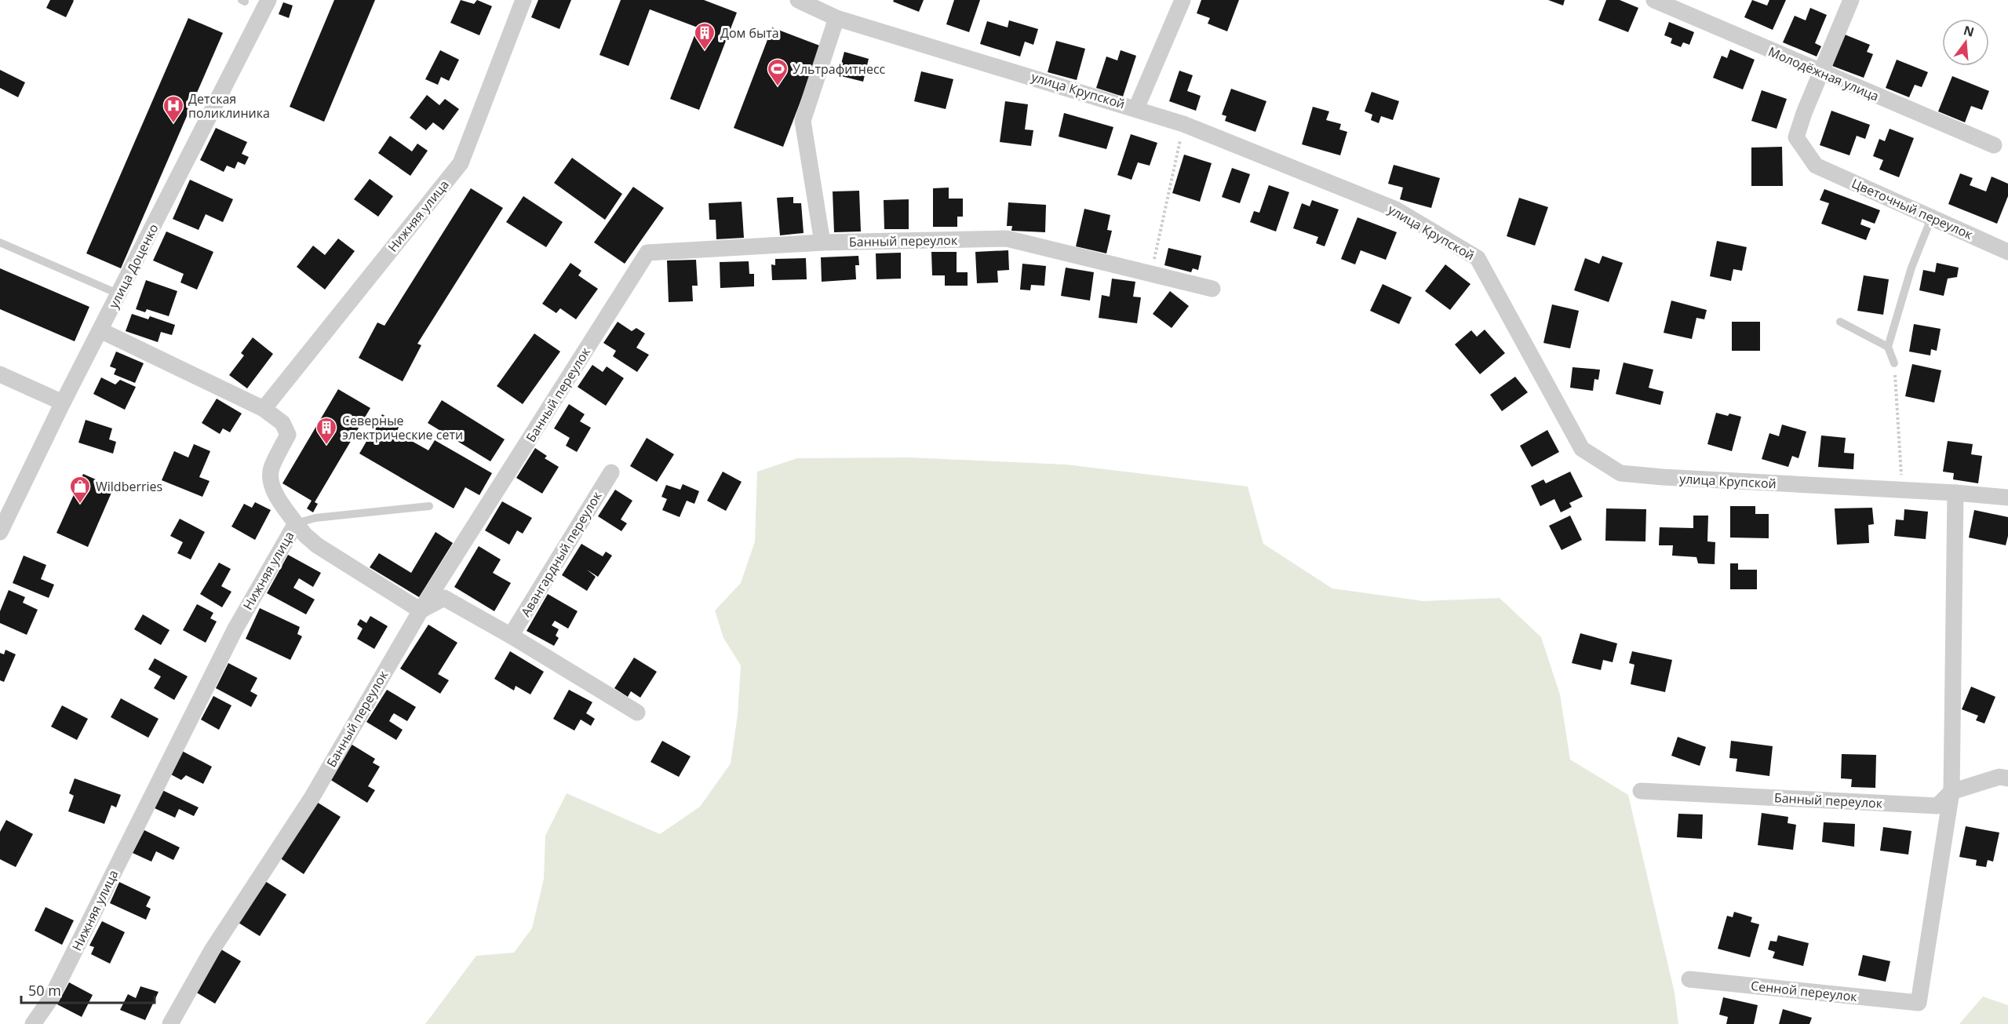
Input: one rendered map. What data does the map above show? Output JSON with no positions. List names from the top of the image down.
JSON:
{
  "streets": {
    "street": [
      "Молодёжная улица",
      "улица Крупской",
      "Цветочный переулок",
      "Нижняя улица",
      "Банный переулок",
      "улица Доценко",
      "Авангардный переулок",
      "Сенной переулок"
    ]
  },
  "crossings": [
    ["Молодёжная улица", "Цветочный переулок"],
    ["Банный переулок", "Сенной переулок"]
  ],
  "places": {
    "building": ["Дом быта", "Северные электрические сети"],
    "sports": ["Ультрафитнесс"],
    "hospital": ["Детская поликлиника"],
    "shop": ["Wildberries"]
  },
  "scale_bar": "50 m",
  "north": "top"
}
